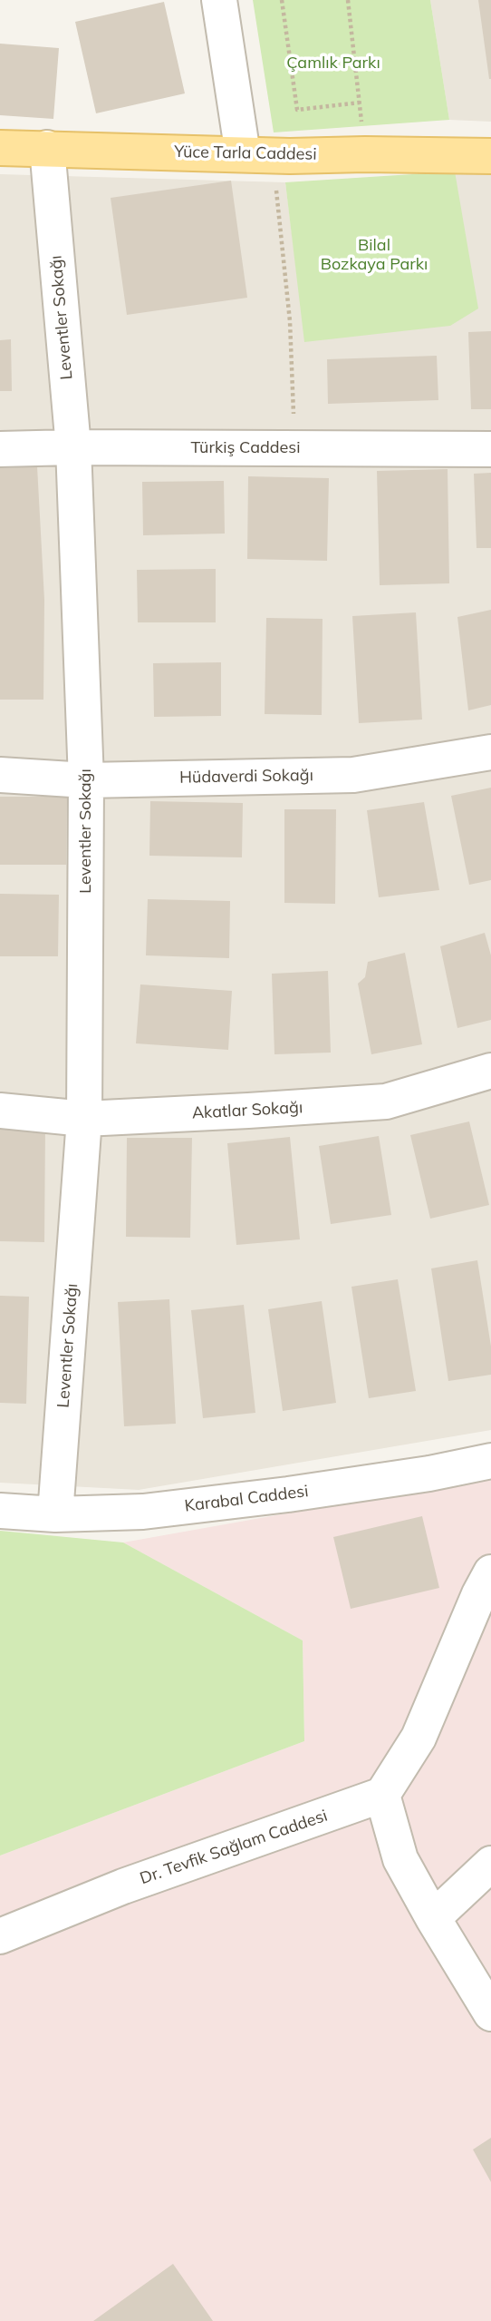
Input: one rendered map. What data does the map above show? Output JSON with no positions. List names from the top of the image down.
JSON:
{
  "streets": {
    "main road": ["Yüce Tarla Caddesi"],
    "street": [
      "Leventler Sokağı",
      "Türkiş Caddesi",
      "Hüdaverdi Sokağı",
      "Akatlar Sokağı",
      "Karabal Caddesi",
      "Dr. Tevfik Sağlam Caddesi"
    ]
  },
  "crossings": [
    ["Yüce Tarla Caddesi", "Leventler Sokağı"],
    ["Leventler Sokağı", "Türkiş Caddesi"],
    ["Leventler Sokağı", "Hüdaverdi Sokağı"],
    ["Leventler Sokağı", "Akatlar Sokağı"],
    ["Leventler Sokağı", "Karabal Caddesi"]
  ],
  "parks": ["Çamlık Parkı", "Bilal Bozkaya Parkı"]
}
